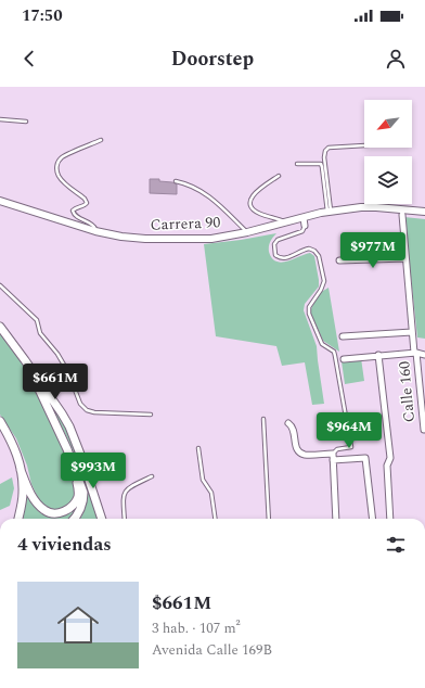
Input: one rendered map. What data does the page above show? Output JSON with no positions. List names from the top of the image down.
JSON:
{
  "streets": {
    "street": ["Carrera 90", "Calle 160"]
  },
  "north": "bottom left",
  "page": {
    "status": "17:50",
    "header": "Doorstep",
    "price": [
      "$977M",
      "$661M",
      "$964M",
      "$993M"
    ],
    "heading": "4 viviendas",
    "list": [
      {
        "name": "$661M",
        "note": "3 hab. · 107 m² · Avenida Calle 169B"
      }
    ]
  }
}
